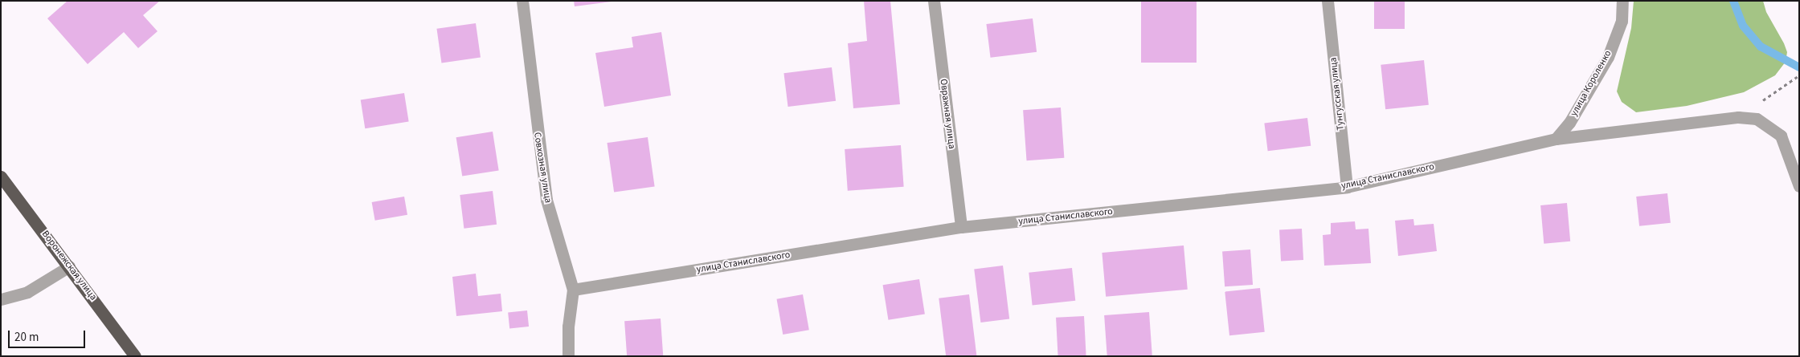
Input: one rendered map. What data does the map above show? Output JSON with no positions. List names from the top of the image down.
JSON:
{
  "streets": {
    "highway": ["Воронежская улица"],
    "street": [
      "улица Короленко",
      "Тунгусская улица",
      "Овражная улица",
      "Совхозная улица",
      "улица Станиславского"
    ]
  },
  "crossings": [
    ["улица Короленко", "улица Станиславского"],
    ["Тунгусская улица", "улица Станиславского"],
    ["Овражная улица", "улица Станиславского"],
    ["Совхозная улица", "улица Станиславского"]
  ],
  "scale_bar": "20 m"
}
